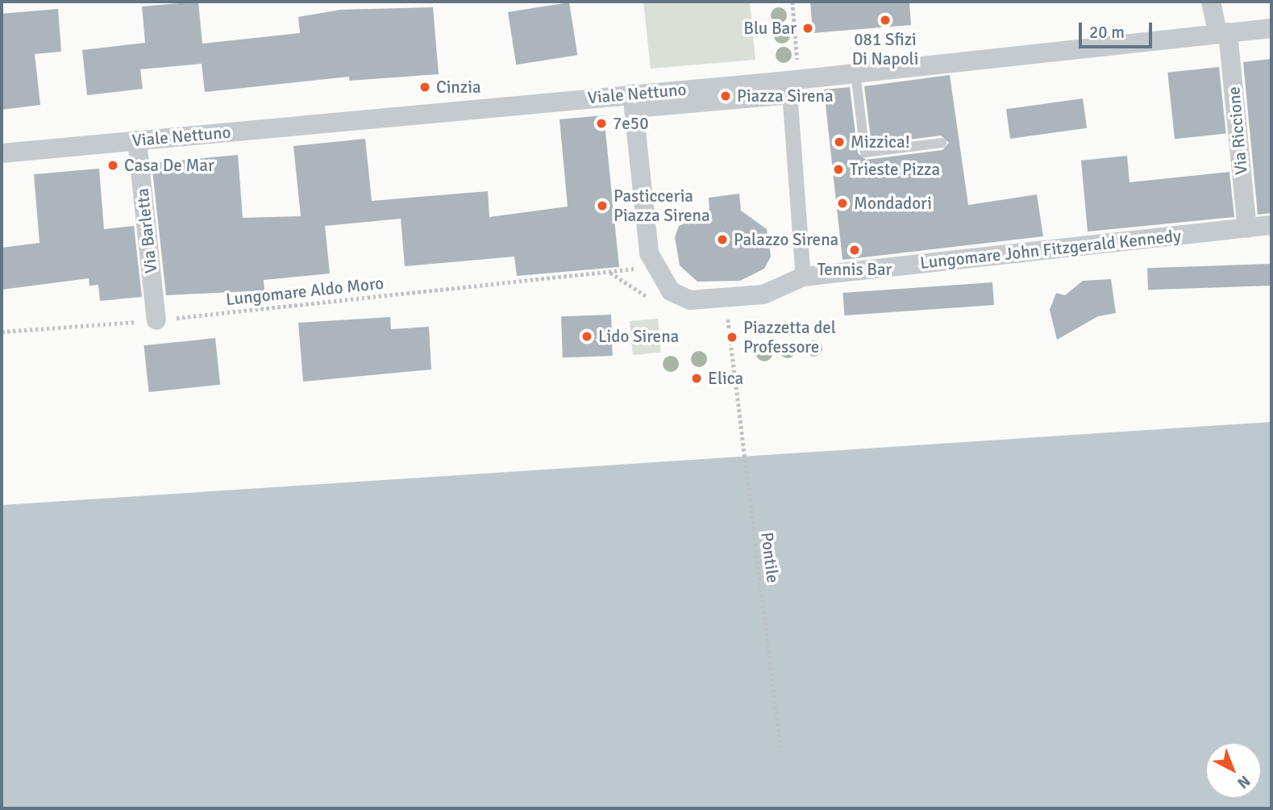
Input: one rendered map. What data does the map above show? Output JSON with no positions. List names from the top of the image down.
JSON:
{
  "streets": {
    "street": [
      "Viale Nettuno",
      "Via Riccione",
      "Via Barletta",
      "Lungomare John Fitzgerald Kennedy"
    ],
    "path": ["Lungomare Aldo Moro", "Pontile"]
  },
  "crossings": [
    ["Viale Nettuno", "Via Riccione"],
    ["Viale Nettuno", "Via Barletta"],
    ["Via Riccione", "Lungomare John Fitzgerald Kennedy"],
    ["Via Barletta", "Lungomare Aldo Moro"]
  ],
  "places": [
    "081 Sfizi Di Napoli",
    "Blu Bar",
    "Cinzia",
    "Piazza Sirena",
    "7e50",
    "Mizzica!",
    "Casa De Mar",
    "Trieste Pizza",
    "Mondadori",
    "Pasticceria Piazza Sirena",
    "Palazzo Sirena",
    "Tennis Bar",
    "Lido Sirena",
    "Piazzetta del Professore",
    "Elica"
  ],
  "scale_bar": "20 m",
  "north": "bottom right"
}
